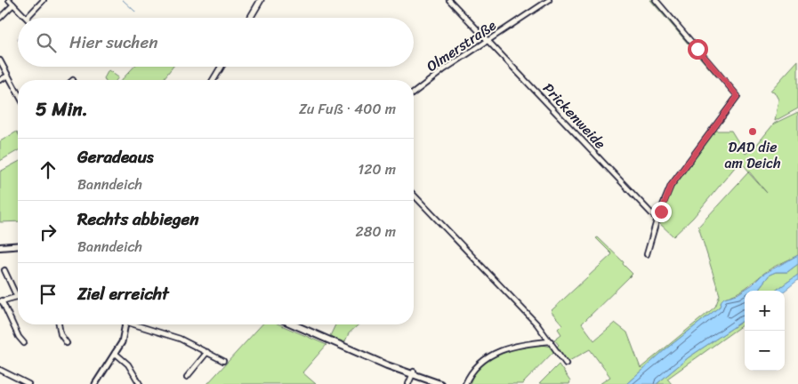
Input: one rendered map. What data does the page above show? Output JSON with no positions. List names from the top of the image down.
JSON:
{
  "streets": {
    "street": ["Olmerstraße", "Prickenweide"]
  },
  "crossings": [
    ["Olmerstraße", "Prickenweide"]
  ],
  "places": ["DAD die am Deich"],
  "page": {
    "search": "Hier suchen",
    "heading": ["5 Min.", "Zu Fuß · 400 m"],
    "list": [
      ["Geradeaus", "Banndeich", "120 m"],
      ["Rechts abbiegen", "Banndeich", "280 m"],
      "Ziel erreicht"
    ],
    "map_buttons": ["+", "−"]
  }
}
